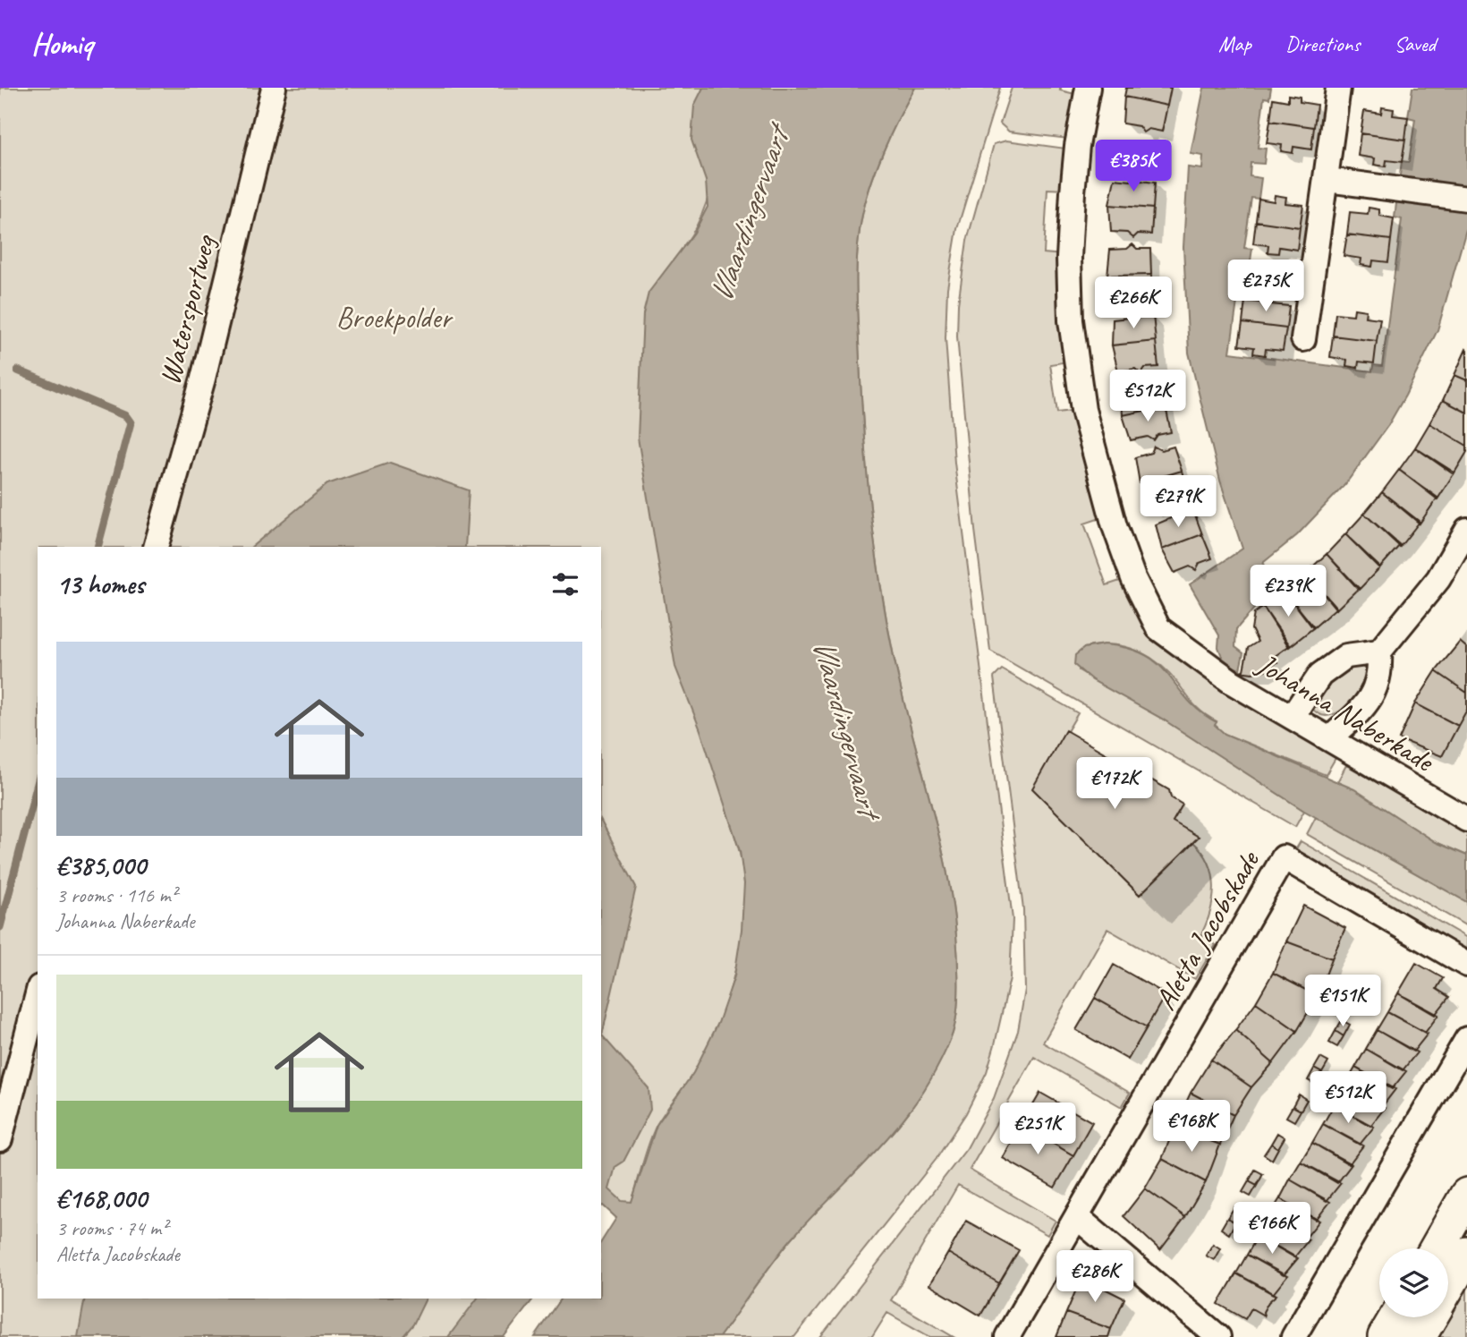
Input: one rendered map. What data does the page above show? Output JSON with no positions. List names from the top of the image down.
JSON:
{
  "streets": {
    "street": ["Watersportweg", "Johanna Naberkade", "Aletta Jacobskade"]
  },
  "water": ["Vlaardingervaart"],
  "parks": ["Broekpolder"],
  "page": {
    "header": "Homiq",
    "nav": ["Map", "Directions", "Saved"],
    "price": [
      "€385K",
      "€275K",
      "€266K",
      "€512K",
      "€279K",
      "€239K",
      "€172K",
      "€151K",
      "€512K",
      "€168K",
      "€251K",
      "€166K",
      "€286K"
    ],
    "heading": "13 homes",
    "list": [
      {
        "name": "€385,000",
        "note": "3 rooms · 116 m² · Johanna Naberkade"
      },
      {
        "name": "€168,000",
        "note": "3 rooms · 74 m² · Aletta Jacobskade"
      }
    ]
  }
}
